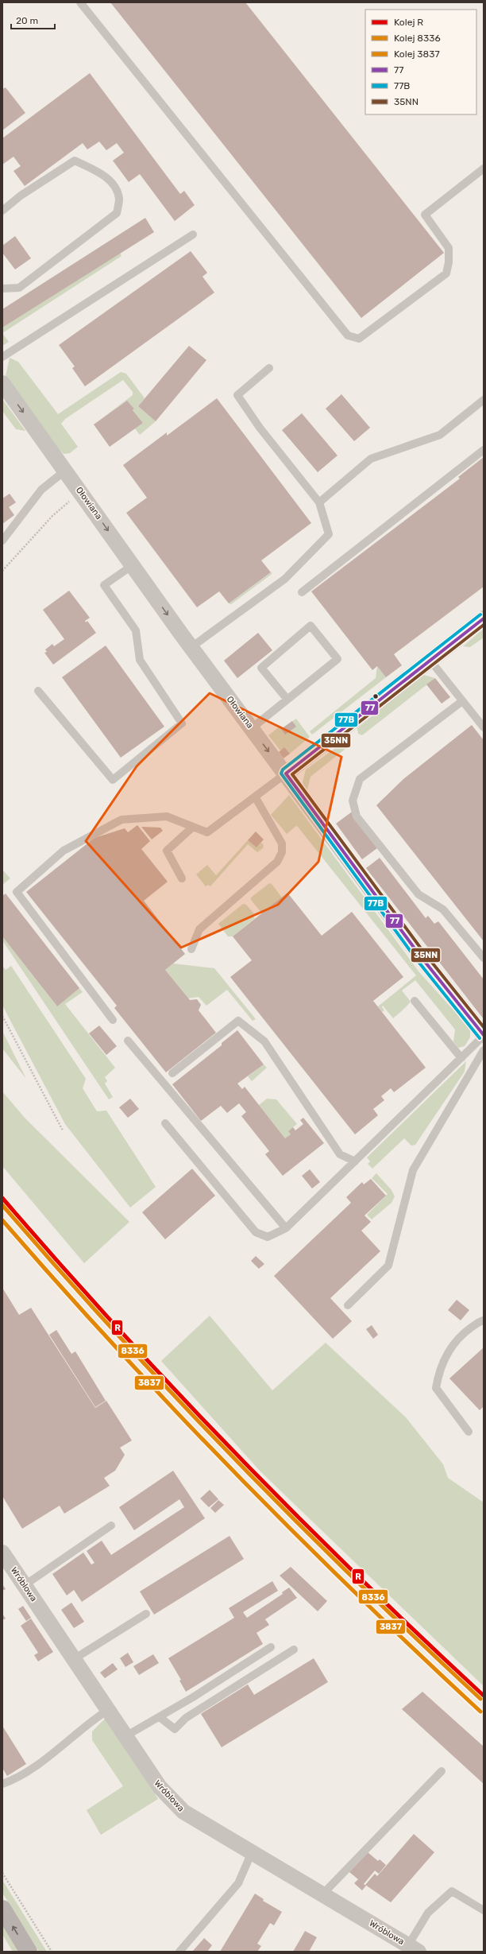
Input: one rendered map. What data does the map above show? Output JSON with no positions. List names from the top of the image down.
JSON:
{
  "streets": {
    "street": ["Ołowiana", "Wróblowa"]
  },
  "one_way": ["Ołowiana"],
  "lines": [
    "transit line 77B",
    "transit line 77",
    "transit line 35NN",
    "rail line R",
    "rail line 8336",
    "rail line 3837"
  ],
  "legend": [
    "Kolej R",
    "Kolej 8336",
    "Kolej 3837",
    "77",
    "77B",
    "35NN"
  ],
  "scale_bar": "20 m"
}
